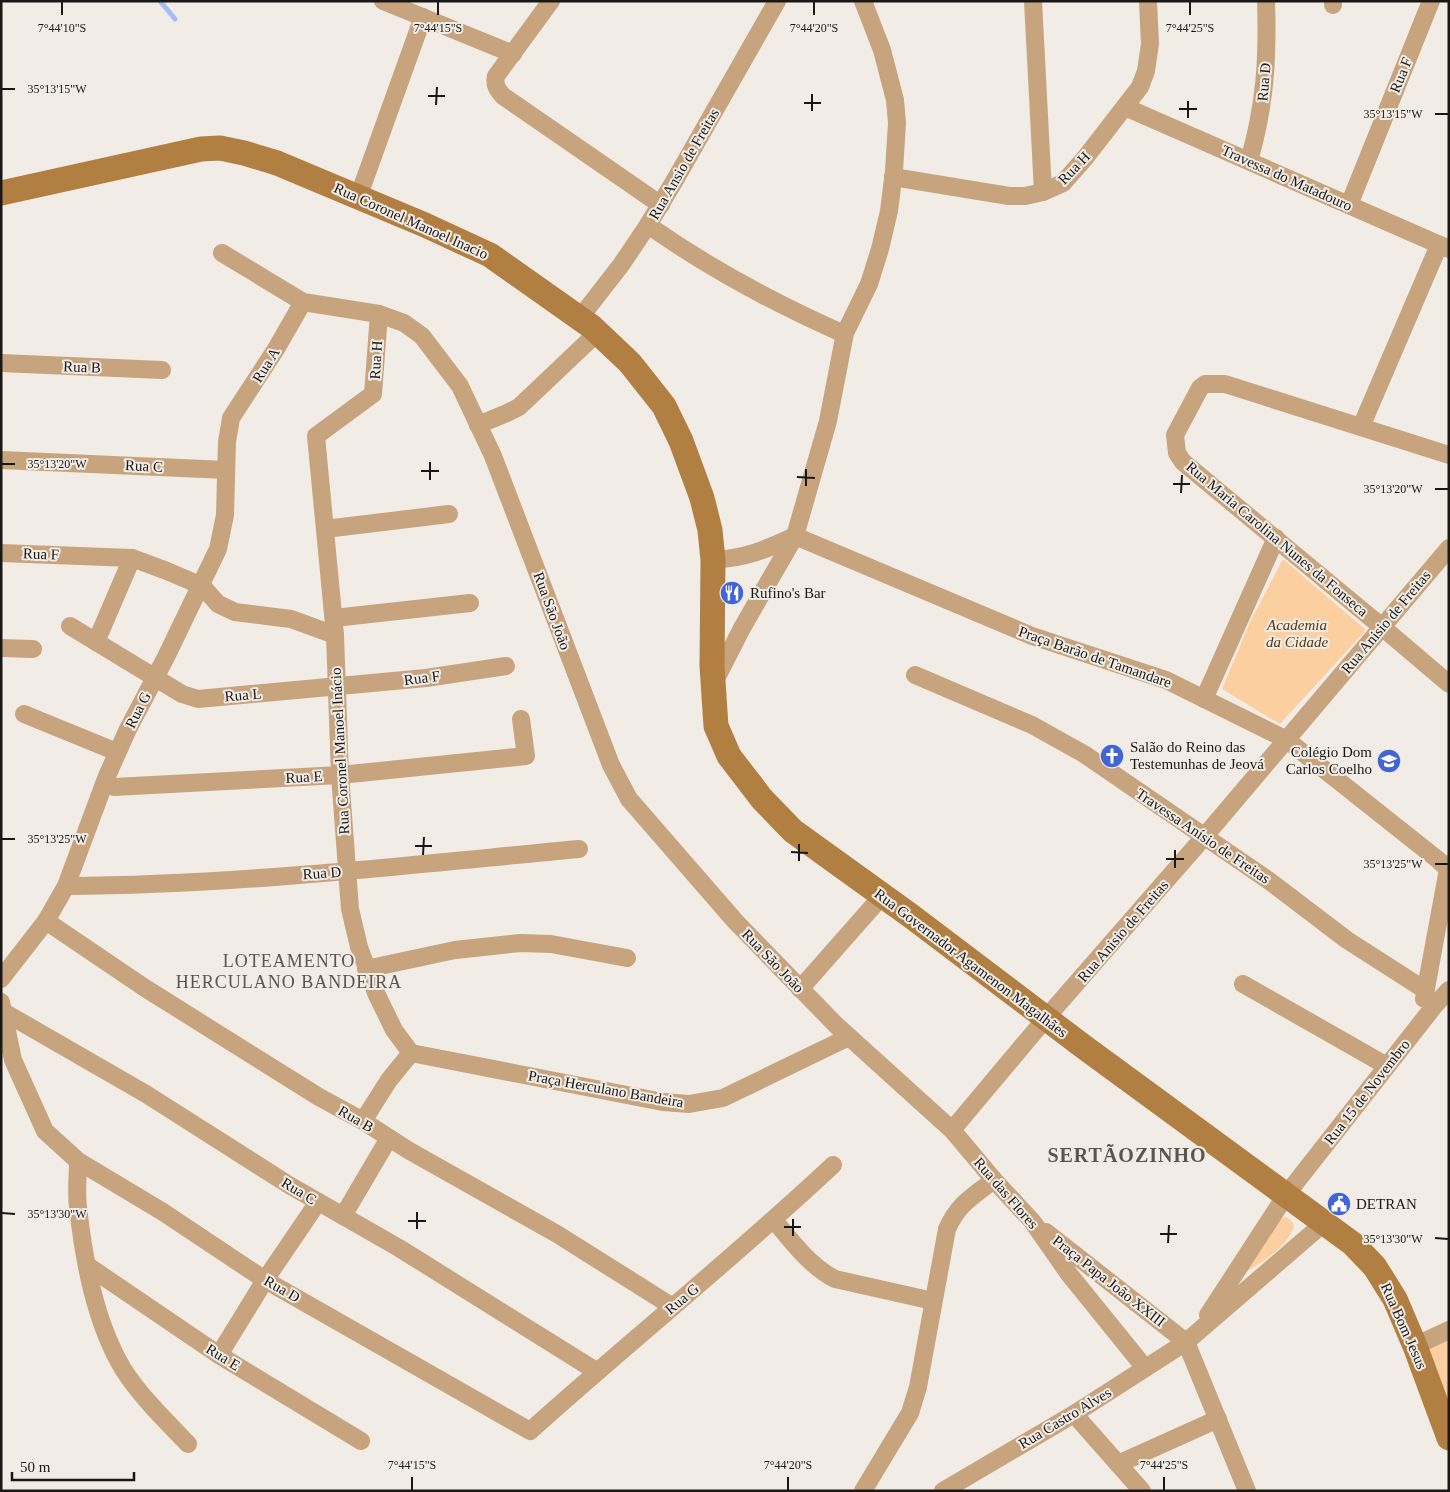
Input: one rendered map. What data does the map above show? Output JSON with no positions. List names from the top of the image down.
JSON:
{
  "streets": {
    "street": [
      "Rua F",
      "Rua D",
      "Rua Ansio de Freitas",
      "Rua H",
      "Travessa do Matadouro",
      "Rua Coronel Manoel Inacio",
      "Rua A",
      "Rua B",
      "Rua C",
      "Rua Maria Carolina Nunes da Fonseca",
      "Rua São João",
      "Rua Anisio de Freitas",
      "Praça Barão de Tamandare",
      "Rua L",
      "Rua G",
      "Rua Coronel Manoel Inácio",
      "Rua E",
      "Travessa Anísio de Freitas",
      "Rua Governador Agamenon Magalhães",
      "Praça Herculano Bandeira",
      "Rua 15 de Novembro",
      "Rua das Flores",
      "Praça Papa João XXIII",
      "Rua Bom Jesus",
      "Rua Castro Alves"
    ]
  },
  "crossings": [
    ["Rua F", "Travessa do Matadouro"],
    ["Rua F", "Rua L"],
    ["Rua F", "Rua G"],
    ["Rua F", "Rua Coronel Manoel Inácio"],
    ["Rua D", "Travessa do Matadouro"],
    ["Rua D", "Rua C"],
    ["Rua D", "Rua G"],
    ["Rua D", "Rua Coronel Manoel Inácio"],
    ["Rua Ansio de Freitas", "Rua Coronel Manoel Inacio"],
    ["Rua Ansio de Freitas", "Rua São João"],
    ["Rua H", "Travessa do Matadouro"],
    ["Rua H", "Rua São João"],
    ["Rua H", "Rua Coronel Manoel Inácio"],
    ["Rua Coronel Manoel Inacio", "Rua Governador Agamenon Magalhães"],
    ["Rua A", "Rua São João"],
    ["Rua A", "Rua G"],
    ["Rua B", "Rua G"],
    ["Rua C", "Rua G"],
    ["Rua Maria Carolina Nunes da Fonseca", "Rua Anisio de Freitas"],
    ["Rua São João", "Praça Herculano Bandeira"],
    ["Rua São João", "Rua das Flores"],
    ["Rua Anisio de Freitas", "Praça Barão de Tamandare"],
    ["Rua Anisio de Freitas", "Travessa Anísio de Freitas"],
    ["Rua Anisio de Freitas", "Rua Governador Agamenon Magalhães"],
    ["Rua Anisio de Freitas", "Rua das Flores"],
    ["Rua L", "Rua G"],
    ["Rua L", "Rua Coronel Manoel Inácio"],
    ["Rua G", "Rua E"],
    ["Rua Coronel Manoel Inácio", "Rua E"],
    ["Rua Coronel Manoel Inácio", "Praça Herculano Bandeira"],
    ["Rua Governador Agamenon Magalhães", "Rua 15 de Novembro"],
    ["Rua Governador Agamenon Magalhães", "Rua Bom Jesus"],
    ["Praça Herculano Bandeira", "Rua das Flores"],
    ["Rua 15 de Novembro", "Praça Papa João XXIII"],
    ["Rua 15 de Novembro", "Rua Bom Jesus"],
    ["Rua 15 de Novembro", "Rua Castro Alves"],
    ["Rua das Flores", "Praça Papa João XXIII"],
    ["Rua das Flores", "Rua Castro Alves"],
    ["Praça Papa João XXIII", "Rua Castro Alves"],
    ["Rua Bom Jesus", "Rua Castro Alves"]
  ],
  "districts": ["LOTEAMENTO HERCULANO BANDEIRA", "SERTÃOZINHO"],
  "parks": ["Academia da Cidade"],
  "places": {
    "restaurant": ["Rufino's Bar"],
    "church": ["Salão do Reino das Testemunhas de Jeová"],
    "school or university": ["Colégio Dom Carlos Coelho"],
    "public building": ["DETRAN"]
  },
  "scale_bar": "50 m",
  "coordinates": [
    "7°44'10\"S",
    "7°44'15\"S",
    "7°44'20\"S",
    "7°44'25\"S",
    "35°13'15\"W",
    "35°13'20\"W",
    "35°13'25\"W",
    "35°13'30\"W"
  ]
}
